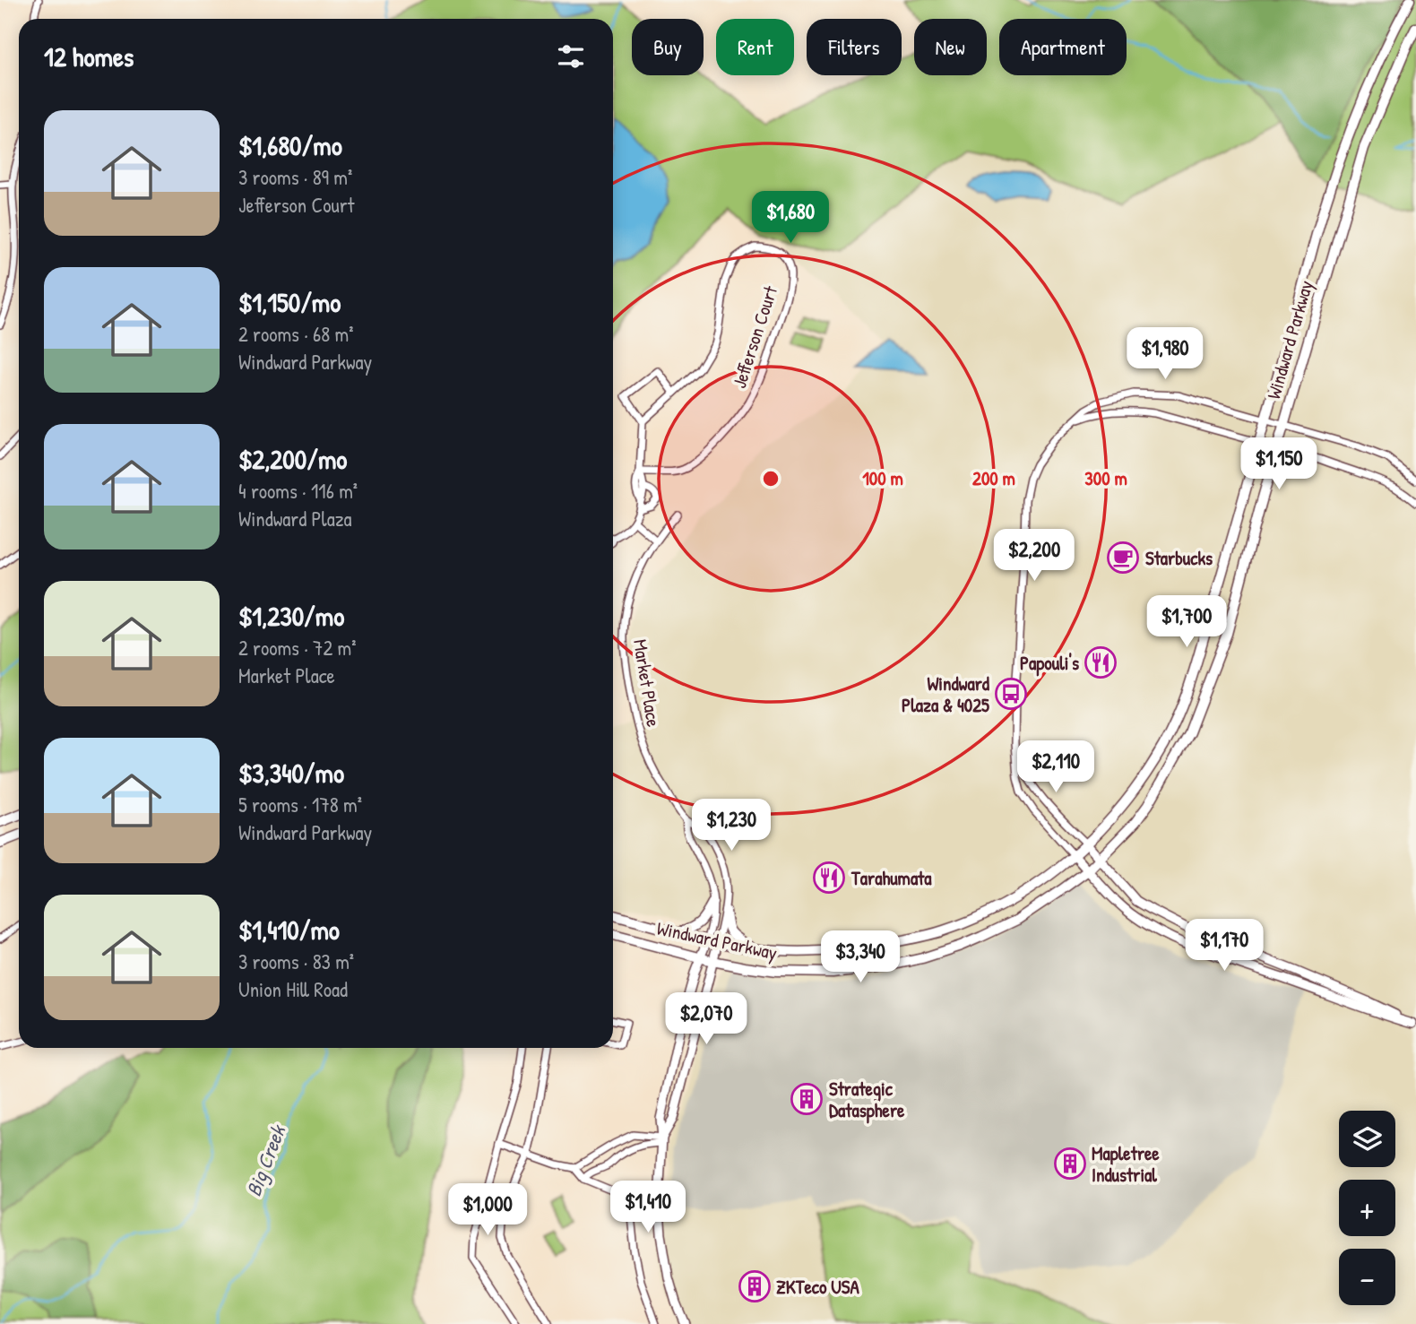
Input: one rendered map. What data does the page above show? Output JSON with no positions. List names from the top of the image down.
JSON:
{
  "streets": {
    "main road": ["Windward Parkway"],
    "street": ["Jefferson Court", "Market Place"]
  },
  "crossings": [
    ["Windward Parkway", "Market Place"]
  ],
  "water": ["Big Creek"],
  "places": {
    "cafe": ["Starbucks"],
    "restaurant": ["Papouli's", "Tarahumata"],
    "bus stop": ["Windward Plaza & 4025"],
    "building": ["Strategic Datasphere", "Mapletree Industrial", "ZKTeco USA"]
  },
  "page": {
    "chip": [
      "Buy",
      "Rent",
      "Filters",
      "New",
      "Apartment"
    ],
    "heading": "12 homes",
    "list": [
      {
        "name": "$1,680/mo",
        "note": "3 rooms · 89 m² · Jefferson Court"
      },
      {
        "name": "$1,150/mo",
        "note": "2 rooms · 68 m² · Windward Parkway"
      },
      {
        "name": "$2,200/mo",
        "note": "4 rooms · 116 m² · Windward Plaza"
      },
      {
        "name": "$1,230/mo",
        "note": "2 rooms · 72 m² · Market Place"
      },
      {
        "name": "$3,340/mo",
        "note": "5 rooms · 178 m² · Windward Parkway"
      },
      {
        "name": "$1,410/mo",
        "note": "3 rooms · 83 m² · Union Hill Road"
      }
    ],
    "price": [
      "$1,680",
      "$1,980",
      "$1,150",
      "$2,200",
      "$1,700",
      "$2,110",
      "$1,230",
      "$1,170",
      "$3,340",
      "$2,070",
      "$1,410",
      "$1,000"
    ],
    "map_buttons": ["+", "−"]
  },
  "rings": ["100 m", "200 m", "300 m"]
}
